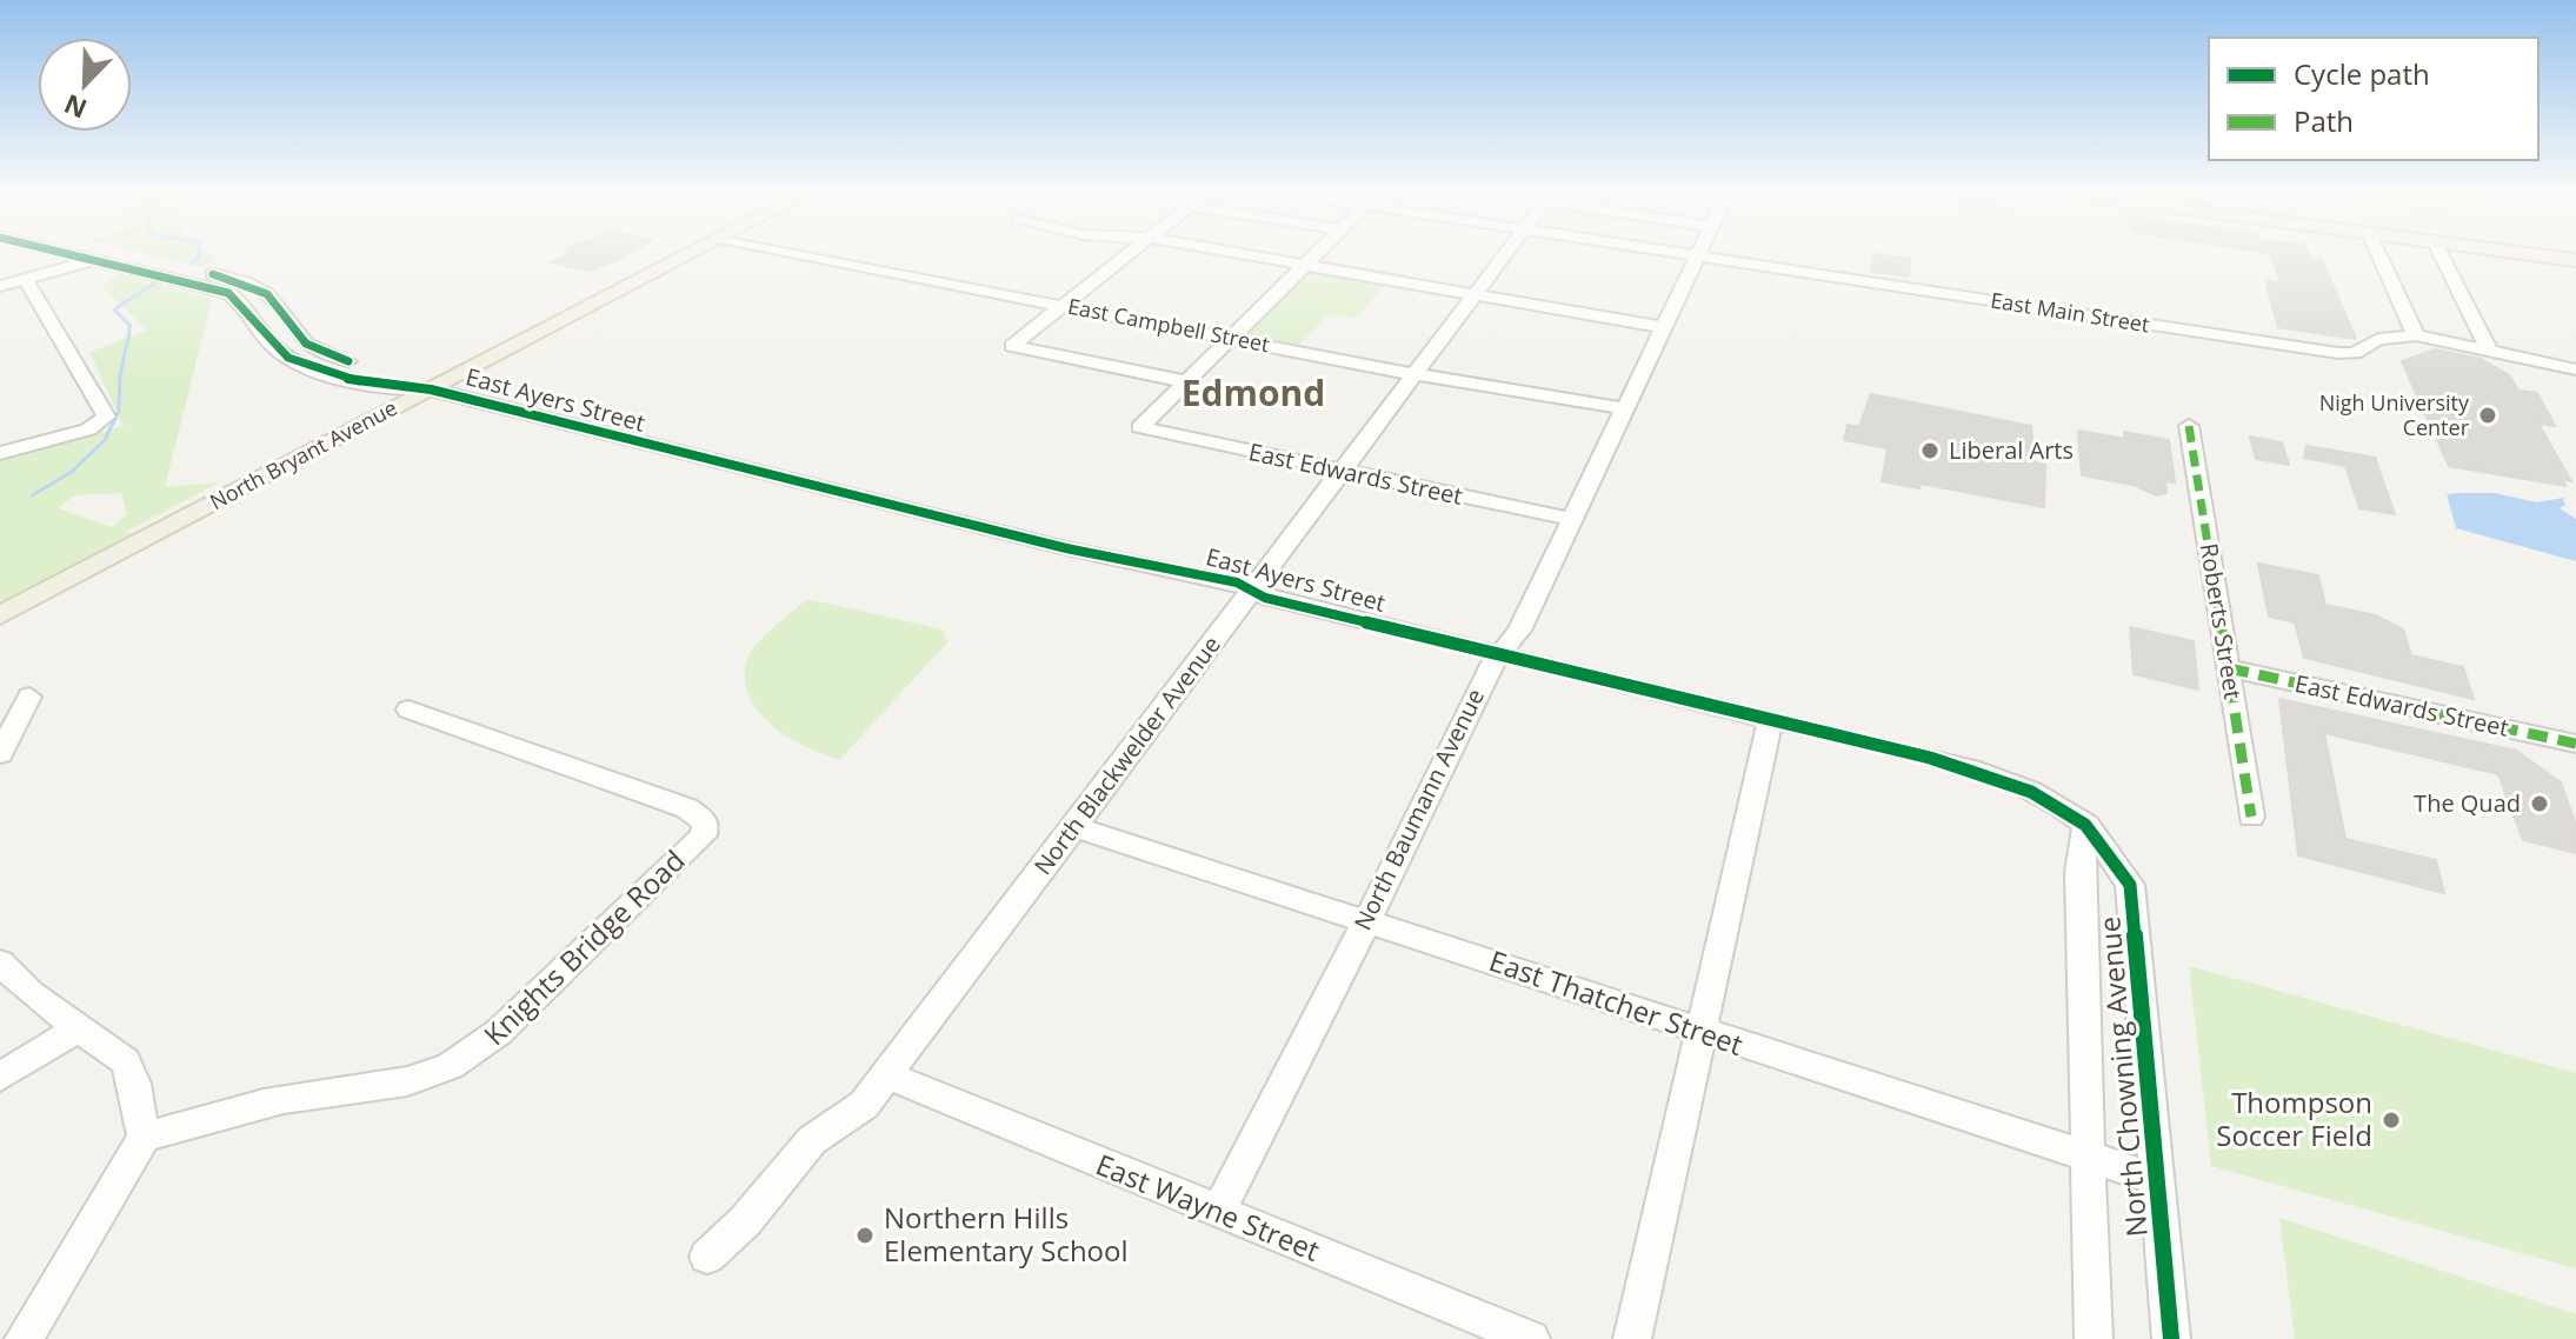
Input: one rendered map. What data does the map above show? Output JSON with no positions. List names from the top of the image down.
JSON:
{
  "streets": {
    "main road": ["North Bryant Avenue"],
    "street": [
      "East Main Street",
      "East Campbell Street",
      "East Ayers Street",
      "East Edwards Street",
      "Roberts Street",
      "North Blackwelder Avenue",
      "North Baumann Avenue",
      "Knights Bridge Road",
      "East Thatcher Street",
      "North Chowning Avenue",
      "East Wayne Street"
    ]
  },
  "crossings": [
    ["East Main Street", "North Baumann Avenue"],
    ["East Campbell Street", "North Blackwelder Avenue"],
    ["East Campbell Street", "North Baumann Avenue"],
    ["East Ayers Street", "North Bryant Avenue"],
    ["East Ayers Street", "North Blackwelder Avenue"],
    ["East Ayers Street", "North Baumann Avenue"],
    ["East Ayers Street", "North Chowning Avenue"],
    ["East Edwards Street", "Roberts Street"],
    ["East Edwards Street", "North Blackwelder Avenue"],
    ["East Edwards Street", "North Baumann Avenue"],
    ["North Blackwelder Avenue", "East Thatcher Street"],
    ["North Blackwelder Avenue", "East Wayne Street"],
    ["North Baumann Avenue", "East Thatcher Street"],
    ["North Baumann Avenue", "East Wayne Street"],
    ["East Thatcher Street", "North Chowning Avenue"]
  ],
  "districts": ["Edmond"],
  "places": [
    "Nigh University Center",
    "Liberal Arts",
    "The Quad",
    "Thompson Soccer Field",
    "Northern Hills Elementary School"
  ],
  "legend": ["Cycle path", "Path"],
  "north": "bottom left"
}
